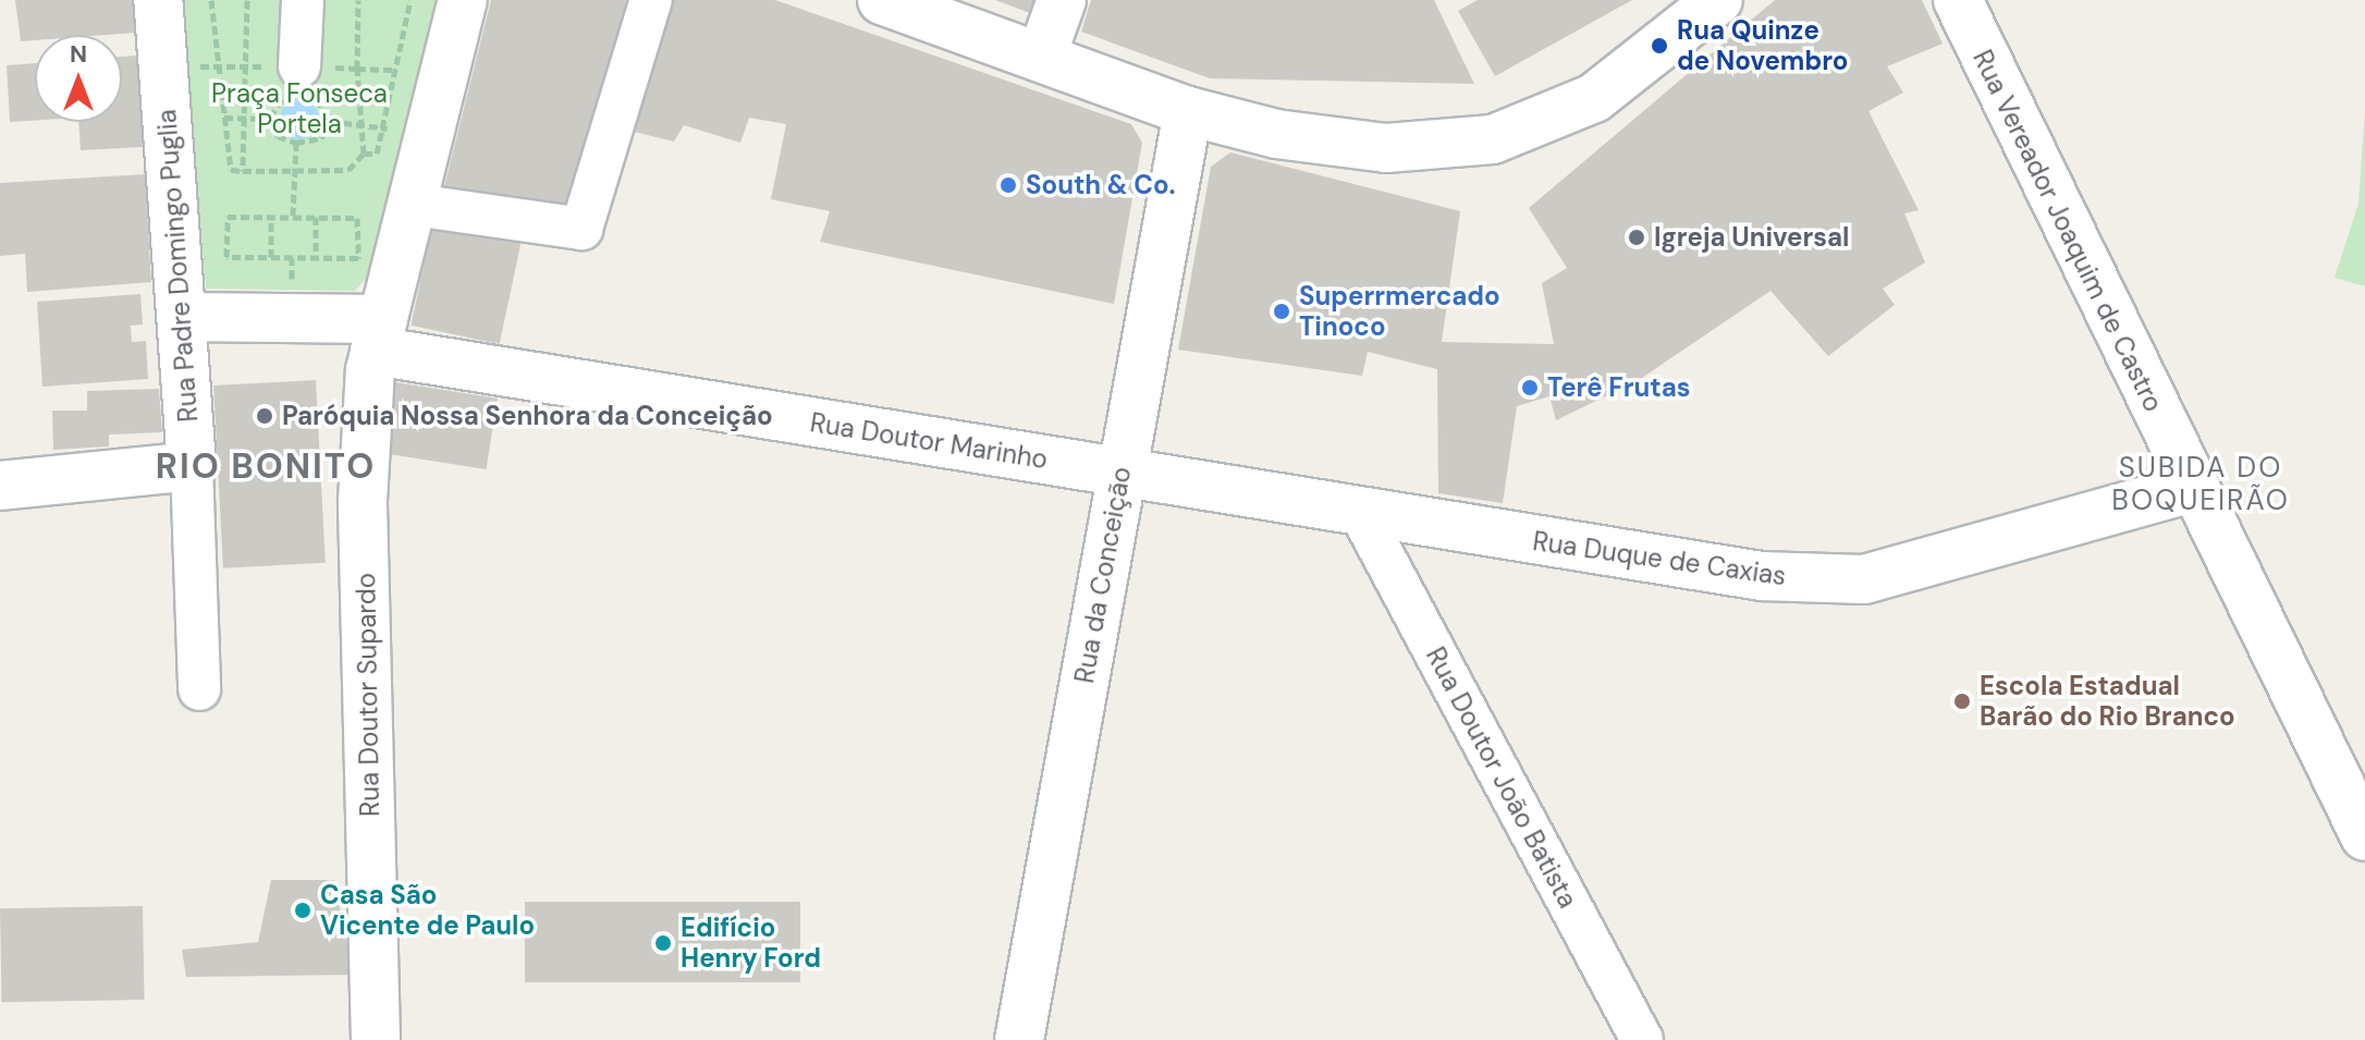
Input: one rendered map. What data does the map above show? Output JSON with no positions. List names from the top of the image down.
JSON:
{
  "streets": {
    "street": [
      "Rua Vereador Joaquim de Castro",
      "Rua Padre Domingo Puglia",
      "Rua Doutor Marinho",
      "Rua Duque de Caxias",
      "Rua da Conceição",
      "Rua Doutor Supardo",
      "Rua Doutor João Batista"
    ]
  },
  "crossings": [
    ["Rua Vereador Joaquim de Castro", "Rua Duque de Caxias"],
    ["Rua Doutor Marinho", "Rua Duque de Caxias"],
    ["Rua Doutor Marinho", "Rua da Conceição"],
    ["Rua Doutor Marinho", "Rua Doutor Supardo"],
    ["Rua Duque de Caxias", "Rua da Conceição"],
    ["Rua Duque de Caxias", "Rua Doutor João Batista"]
  ],
  "districts": ["RIO BONITO", "SUBIDA DO BOQUEIRÃO"],
  "parks": ["Praça Fonseca Portela"],
  "places": [
    "Rua Quinze de Novembro",
    "South & Co.",
    "Igreja Universal",
    "Superrmercado Tinoco",
    "Terê Frutas",
    "Paróquia Nossa Senhora da Conceição",
    "Escola Estadual Barão do Rio Branco",
    "Casa São Vicente de Paulo",
    "Edifício Henry Ford"
  ],
  "north": "top"
}
